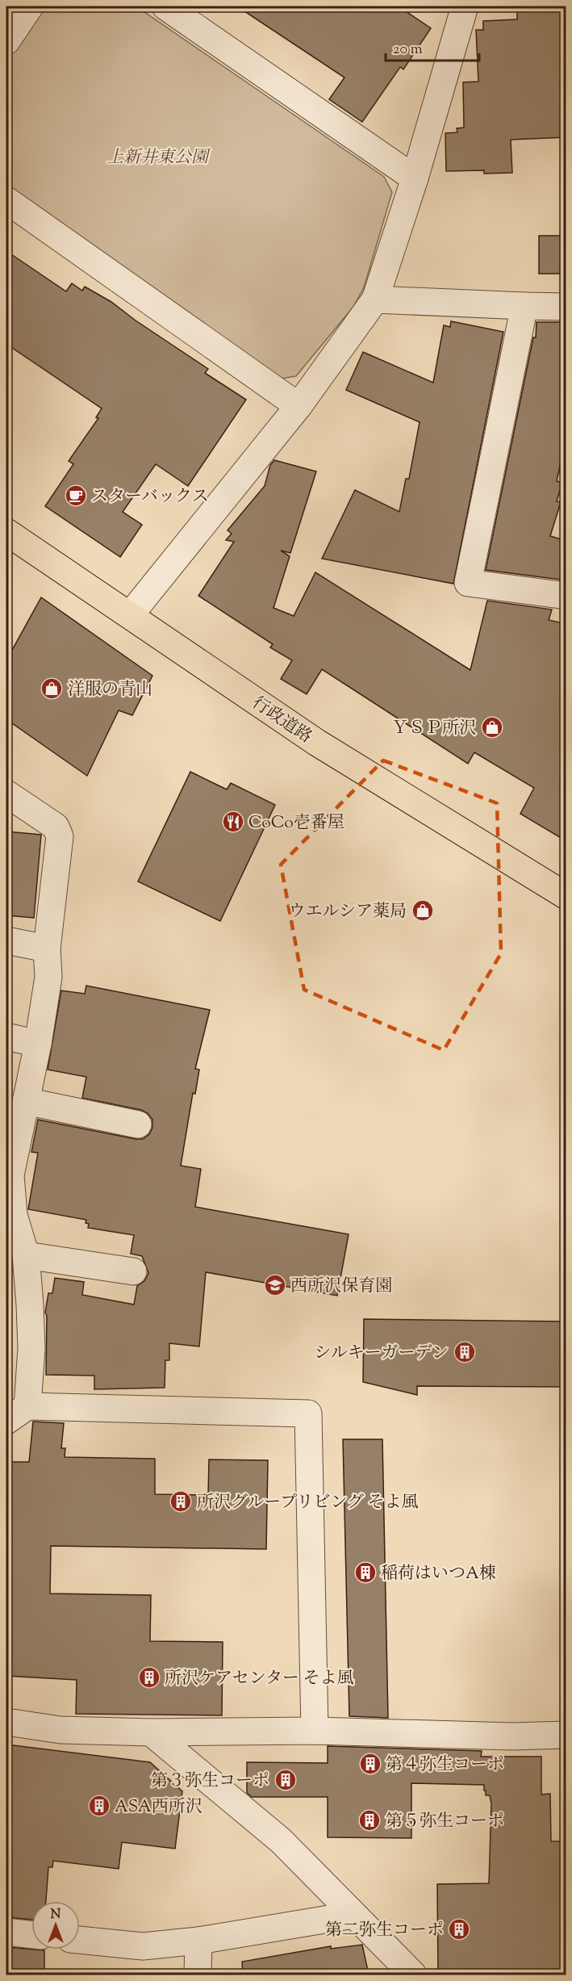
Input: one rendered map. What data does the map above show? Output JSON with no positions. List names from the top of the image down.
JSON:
{
  "streets": {
    "highway": ["行政道路"]
  },
  "parks": ["上新井東公園"],
  "places": {
    "cafe": ["スターバックス"],
    "shop": ["洋服の青山", "ＹＳＰ所沢", "ウエルシア薬局"],
    "restaurant": ["CoCo壱番屋"],
    "school or university": ["西所沢保育園"],
    "building": [
      "シルキーガーデン",
      "所沢グループリビング そよ風",
      "稲荷はいつA棟",
      "所沢ケアセンター そよ風",
      "第４弥生コーポ",
      "第３弥生コーポ",
      "ASA西所沢",
      "第５弥生コーポ",
      "第二弥生コーポ"
    ]
  },
  "scale_bar": "20 m",
  "north": "top"
}
